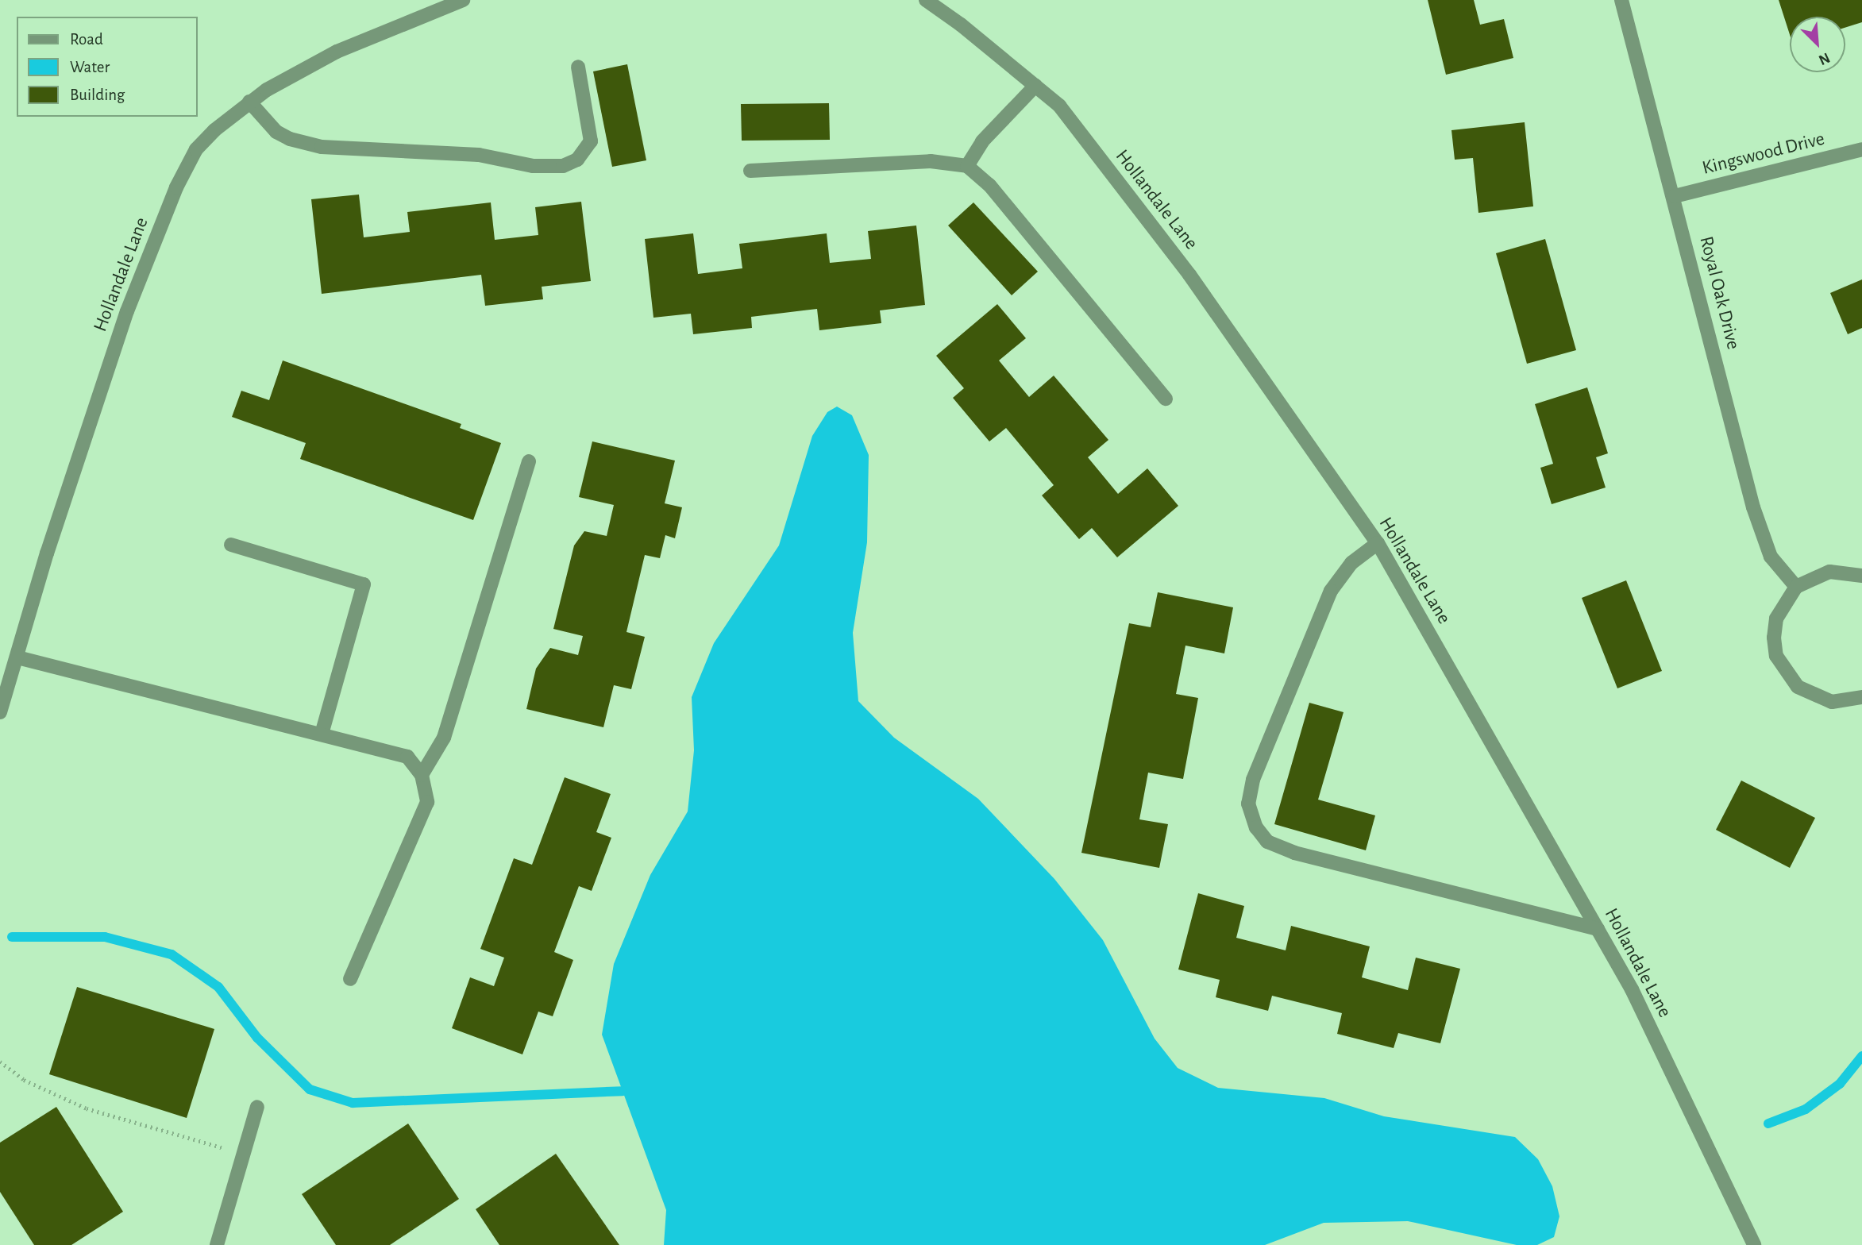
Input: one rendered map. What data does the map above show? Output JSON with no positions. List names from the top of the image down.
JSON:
{
  "streets": {
    "street": ["Kingswood Drive", "Hollandale Lane", "Royal Oak Drive"]
  },
  "crossings": [
    ["Kingswood Drive", "Royal Oak Drive"]
  ],
  "legend": ["Road", "Water", "Building"],
  "north": "bottom right"
}
